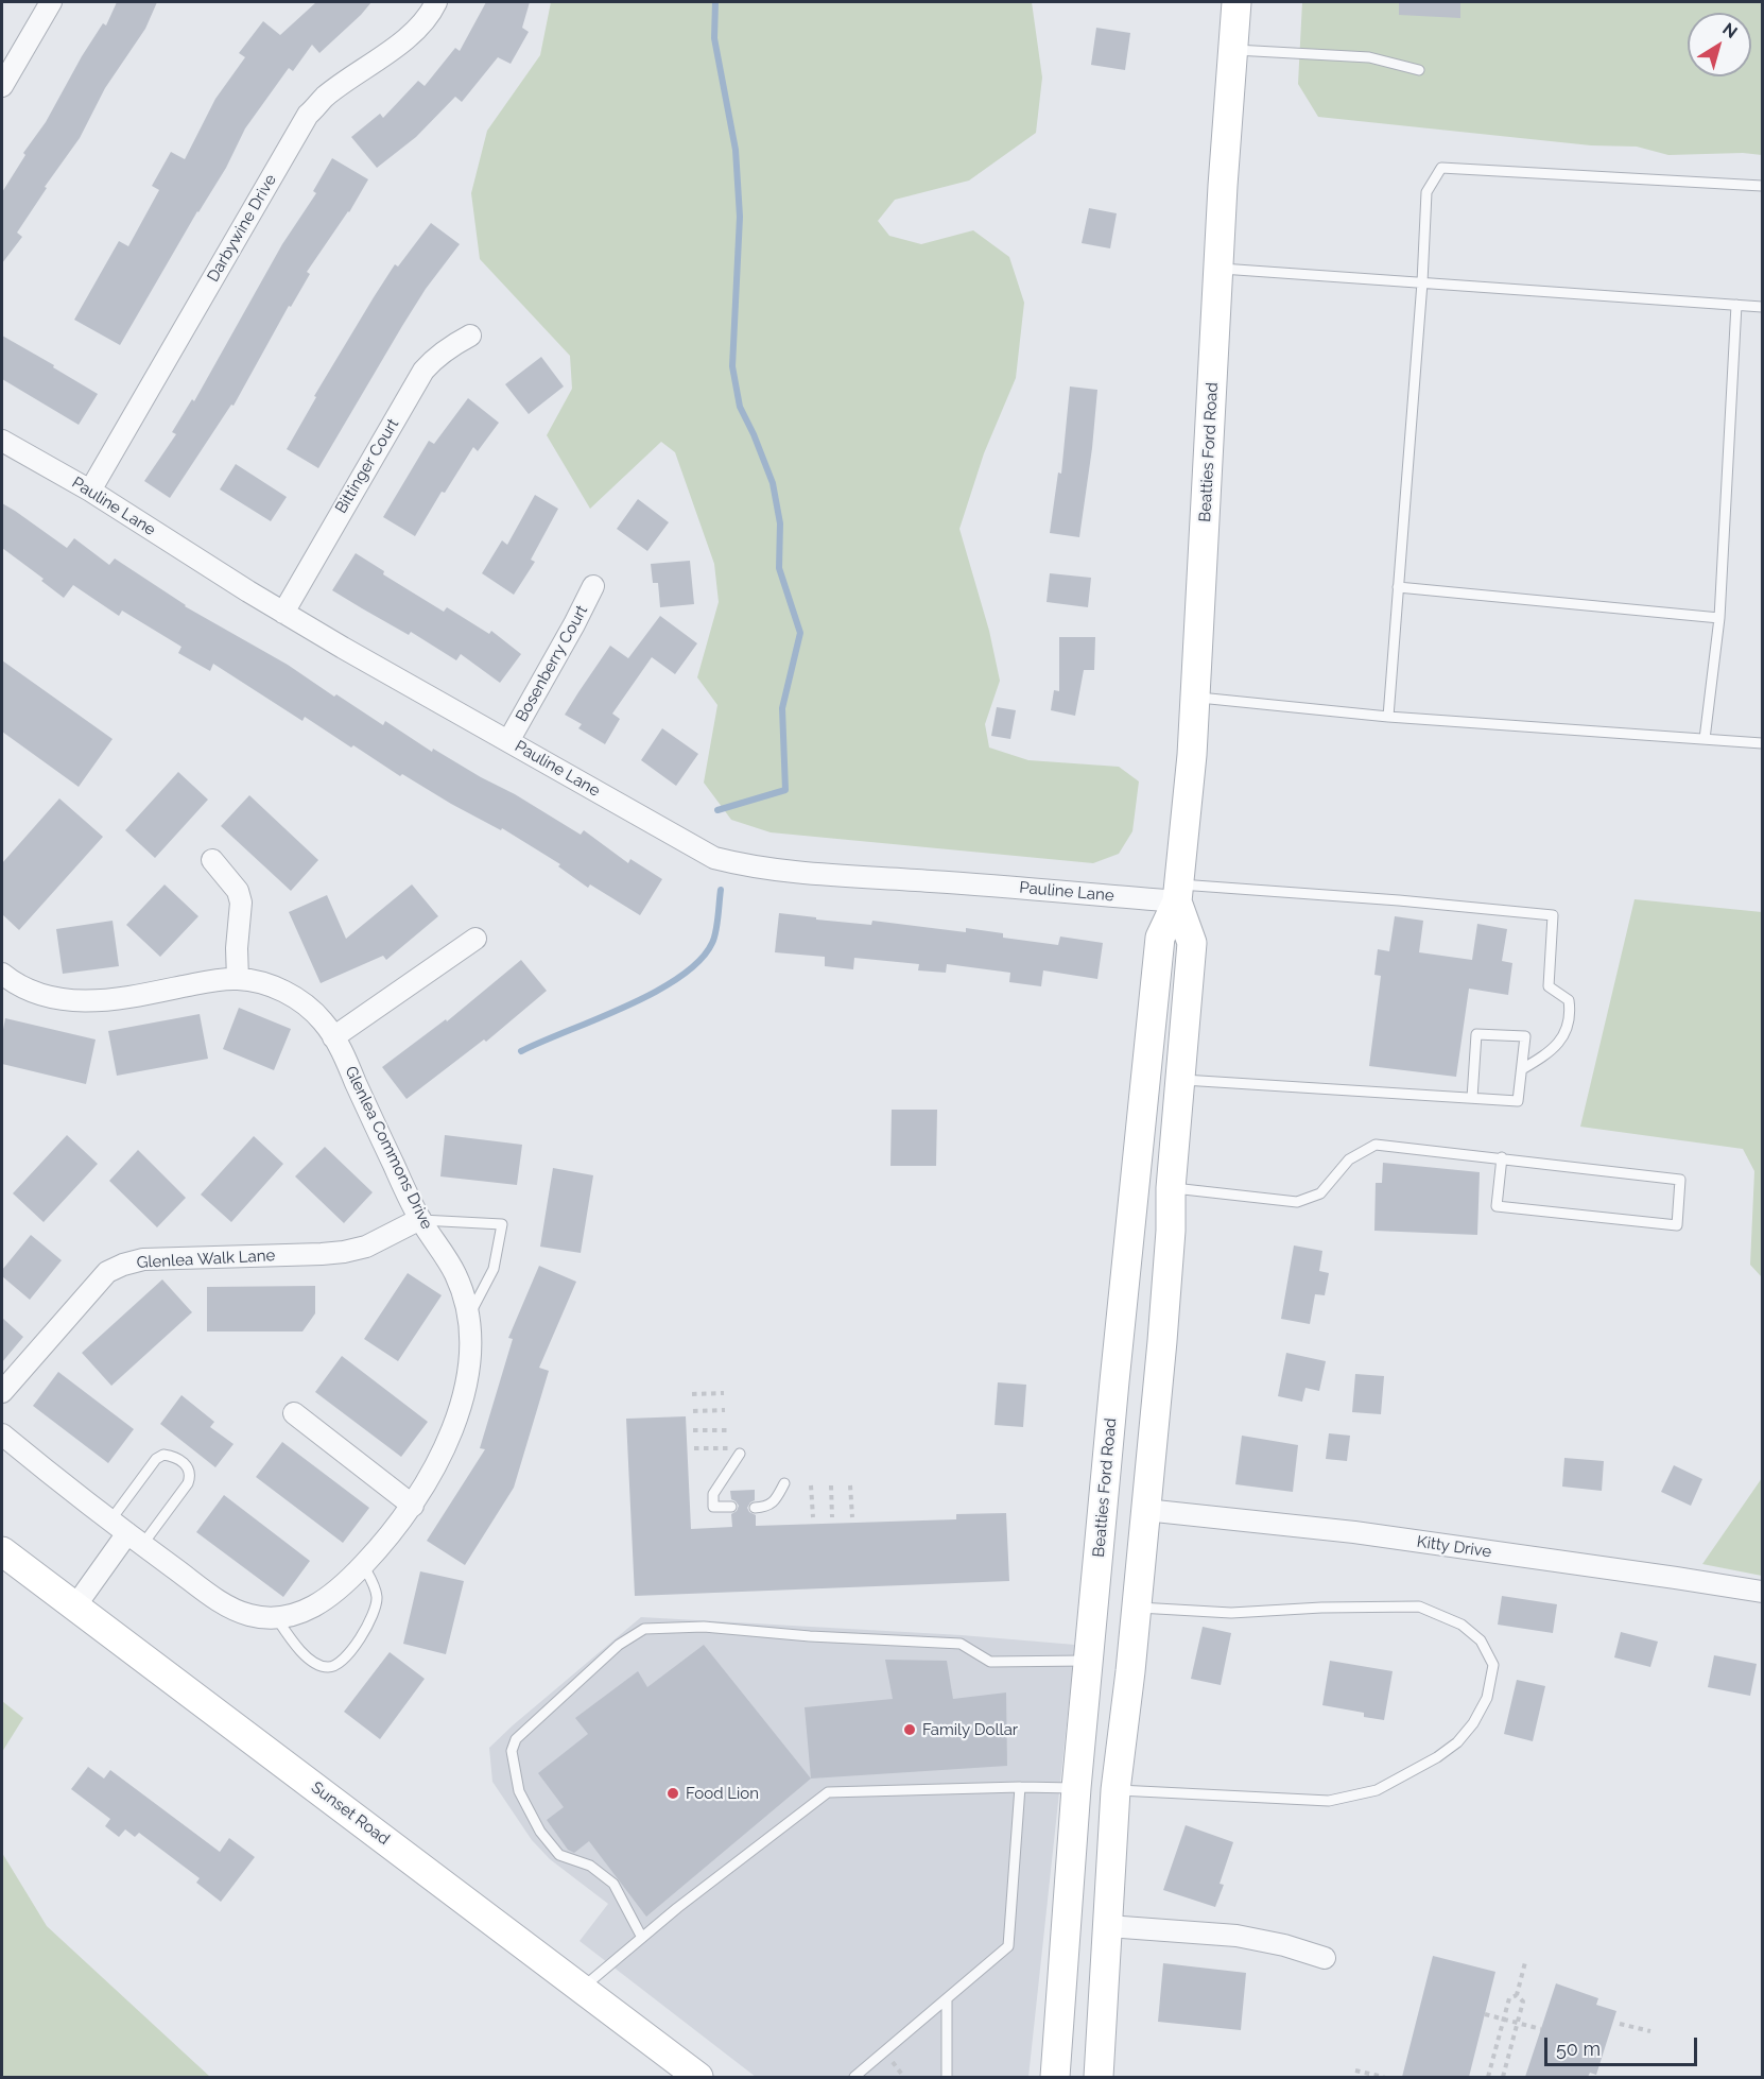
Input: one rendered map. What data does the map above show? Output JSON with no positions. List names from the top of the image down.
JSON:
{
  "streets": {
    "main road": ["Beatties Ford Road", "Sunset Road"],
    "street": [
      "Darbywine Drive",
      "Bittinger Court",
      "Pauline Lane",
      "Bosenberry Court",
      "Glenlea Commons Drive",
      "Glenlea Walk Lane",
      "Kitty Drive"
    ]
  },
  "crossings": [
    ["Darbywine Drive", "Pauline Lane"],
    ["Beatties Ford Road", "Pauline Lane"],
    ["Beatties Ford Road", "Kitty Drive"],
    ["Bittinger Court", "Pauline Lane"],
    ["Pauline Lane", "Bosenberry Court"],
    ["Glenlea Commons Drive", "Glenlea Walk Lane"]
  ],
  "places": ["Family Dollar", "Food Lion"],
  "scale_bar": "50 m",
  "north": "top right"
}
